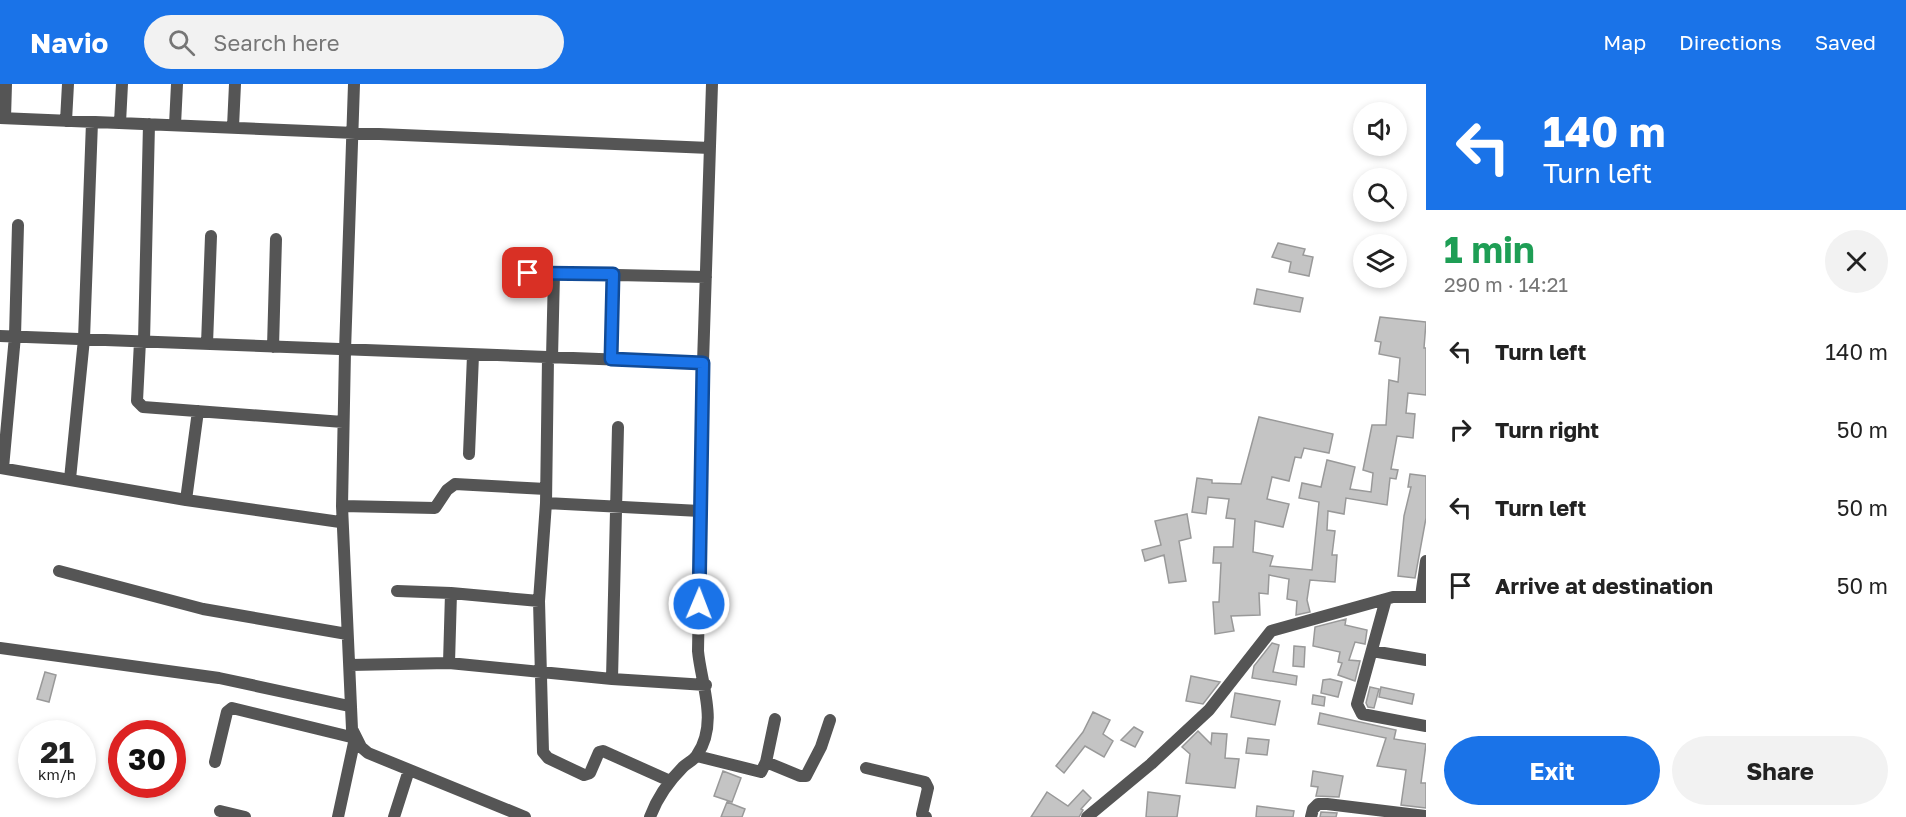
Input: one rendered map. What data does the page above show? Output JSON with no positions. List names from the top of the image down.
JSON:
{
  "page": {
    "header": "Navio",
    "search": "Search here",
    "nav": ["Map", "Directions", "Saved"],
    "turn": ["140 m", "Turn left"],
    "heading": ["1 min", "290 m · 14:21"],
    "list": [
      {
        "name": "Turn left",
        "value": "140 m"
      },
      {
        "name": "Turn right",
        "value": "50 m"
      },
      {
        "name": "Turn left",
        "value": "50 m"
      },
      {
        "name": "Arrive at destination",
        "value": "50 m"
      }
    ],
    "speed": "21 km/h",
    "limit": "30",
    "buttons": ["Exit", "Share"]
  }
}
